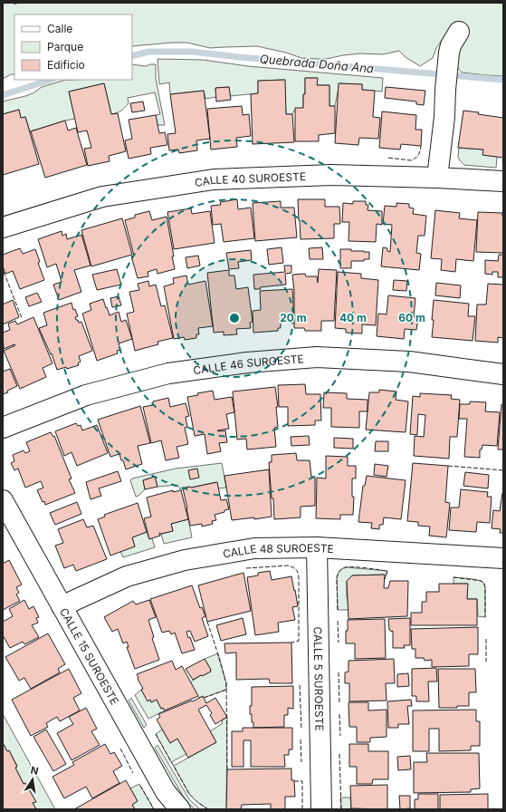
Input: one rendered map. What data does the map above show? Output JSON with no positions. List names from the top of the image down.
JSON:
{
  "streets": {
    "street": [
      "CALLE 40 SUROESTE",
      "CALLE 46 SUROESTE",
      "CALLE 48 SUROESTE",
      "CALLE 15 SUROESTE",
      "CALLE 5 SUROESTE"
    ]
  },
  "crossings": [
    ["CALLE 48 SUROESTE", "CALLE 15 SUROESTE"],
    ["CALLE 48 SUROESTE", "CALLE 5 SUROESTE"]
  ],
  "water": ["Quebrada Doña Ana"],
  "legend": ["Calle", "Parque", "Edificio"],
  "north": "top",
  "rings": ["20 m", "40 m", "60 m"]
}
